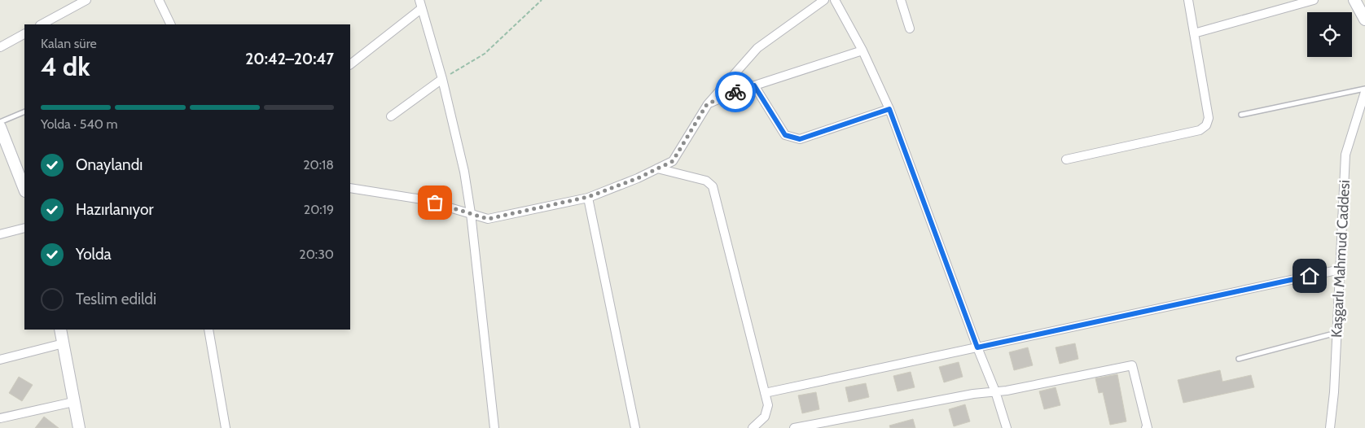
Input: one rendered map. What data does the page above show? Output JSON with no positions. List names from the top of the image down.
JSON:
{
  "streets": {
    "street": ["Kaşgarlı Mahmud Caddesi"]
  },
  "page": {
    "heading": ["4 dk", "Kalan süre", "20:42–20:47"],
    "bar": "Yolda · 540 m",
    "list": [
      ["Onaylandı", "20:18"],
      ["Hazırlanıyor", "20:19"],
      ["Yolda", "20:30"],
      "Teslim edildi"
    ]
  }
}
